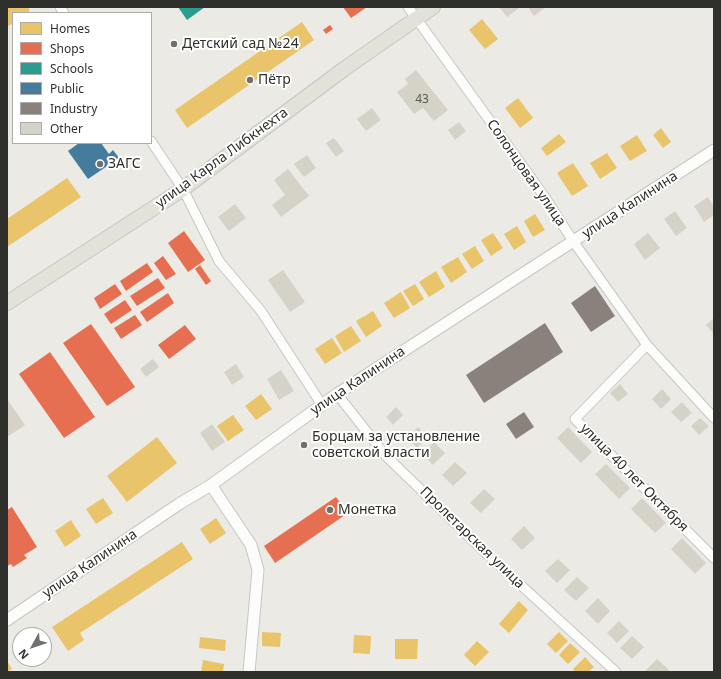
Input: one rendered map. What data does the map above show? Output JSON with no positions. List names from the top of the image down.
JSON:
{
  "streets": {
    "main road": ["улица Карла Либкнехта"],
    "street": [
      "Солонцовая улица",
      "улица Калинина",
      "улица 40 лет Октября",
      "Пролетарская улица"
    ]
  },
  "crossings": [
    ["улица Карла Либкнехта", "Солонцовая улица"],
    ["Солонцовая улица", "улица Калинина"],
    ["Солонцовая улица", "улица 40 лет Октября"],
    ["улица Калинина", "Пролетарская улица"]
  ],
  "places": [
    "Детский сад №24",
    "Пётр",
    "ЗАГС",
    "Борцам за установление советской власти",
    "Монетка"
  ],
  "house_numbers": ["43"],
  "legend": [
    "Homes",
    "Shops",
    "Schools",
    "Public",
    "Industry",
    "Other"
  ],
  "north": "bottom left"
}
